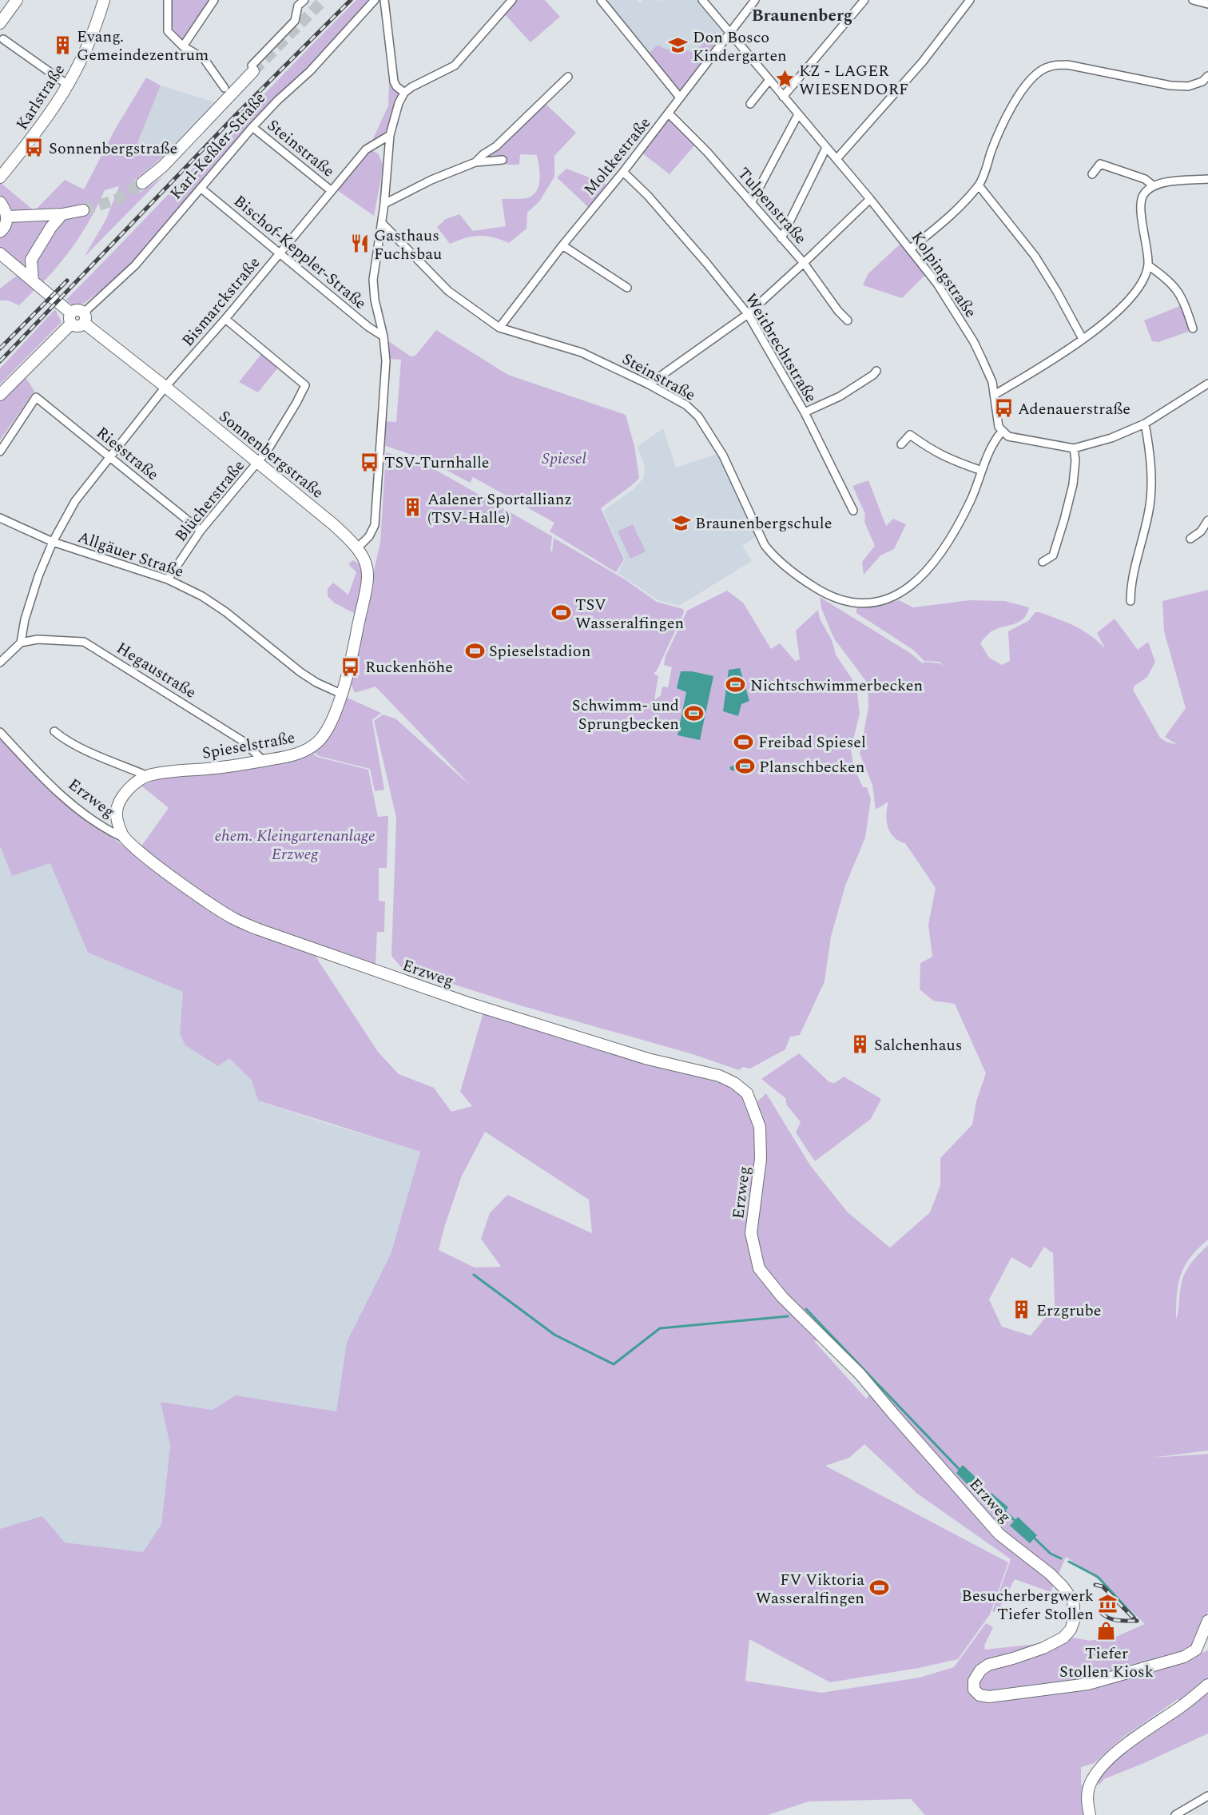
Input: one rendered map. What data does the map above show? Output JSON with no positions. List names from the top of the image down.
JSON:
{
  "streets": {
    "street": [
      "Karlstraße",
      "Karl-Keßler-Straße",
      "Steinstraße",
      "Moltkestraße",
      "Tulpenstraße",
      "Bischof-Keppler-Straße",
      "Kolpingstraße",
      "Bismarckstraße",
      "Weitbrechtstraße",
      "Riesstraße",
      "Sonnenbergstraße",
      "Blücherstraße",
      "Allgäuer Straße",
      "Hegaustraße",
      "Spieselstraße",
      "Erzweg"
    ]
  },
  "crossings": [
    ["Karl-Keßler-Straße", "Steinstraße"],
    ["Karl-Keßler-Straße", "Bischof-Keppler-Straße"],
    ["Karl-Keßler-Straße", "Sonnenbergstraße"],
    ["Steinstraße", "Moltkestraße"],
    ["Steinstraße", "Bismarckstraße"],
    ["Moltkestraße", "Tulpenstraße"],
    ["Moltkestraße", "Kolpingstraße"],
    ["Moltkestraße", "Weitbrechtstraße"],
    ["Bischof-Keppler-Straße", "Bismarckstraße"],
    ["Bismarckstraße", "Riesstraße"],
    ["Bismarckstraße", "Sonnenbergstraße"],
    ["Bismarckstraße", "Blücherstraße"],
    ["Bismarckstraße", "Allgäuer Straße"],
    ["Bismarckstraße", "Hegaustraße"],
    ["Riesstraße", "Blücherstraße"],
    ["Sonnenbergstraße", "Blücherstraße"],
    ["Sonnenbergstraße", "Spieselstraße"],
    ["Blücherstraße", "Allgäuer Straße"],
    ["Allgäuer Straße", "Spieselstraße"],
    ["Hegaustraße", "Spieselstraße"],
    ["Spieselstraße", "Erzweg"]
  ],
  "districts": ["Braunenberg"],
  "parks": ["Spiesel", "ehem. Kleingartenanlage Erzweg"],
  "places": {
    "building": [
      "Evang. Gemeindezentrum",
      "Aalener Sportallianz (TSV-Halle)",
      "Salchenhaus",
      "Erzgrube"
    ],
    "school or university": ["Don Bosco Kindergarten", "Braunenbergschule"],
    "place": ["KZ - LAGER WIESENDORF"],
    "bus stop": [
      "Sonnenbergstraße",
      "Adenauerstraße",
      "TSV-Turnhalle",
      "Ruckenhöhe"
    ],
    "restaurant": ["Gasthaus Fuchsbau"],
    "sports": [
      "TSV Wasseralfingen",
      "Spieselstadion",
      "Nichtschwimmerbecken",
      "Schwimm- und Sprungbecken",
      "Freibad Spiesel",
      "Planschbecken",
      "FV Viktoria Wasseralfingen"
    ],
    "museum": ["Besucherbergwerk Tiefer Stollen"],
    "shop": ["Tiefer Stollen Kiosk"]
  }
}
